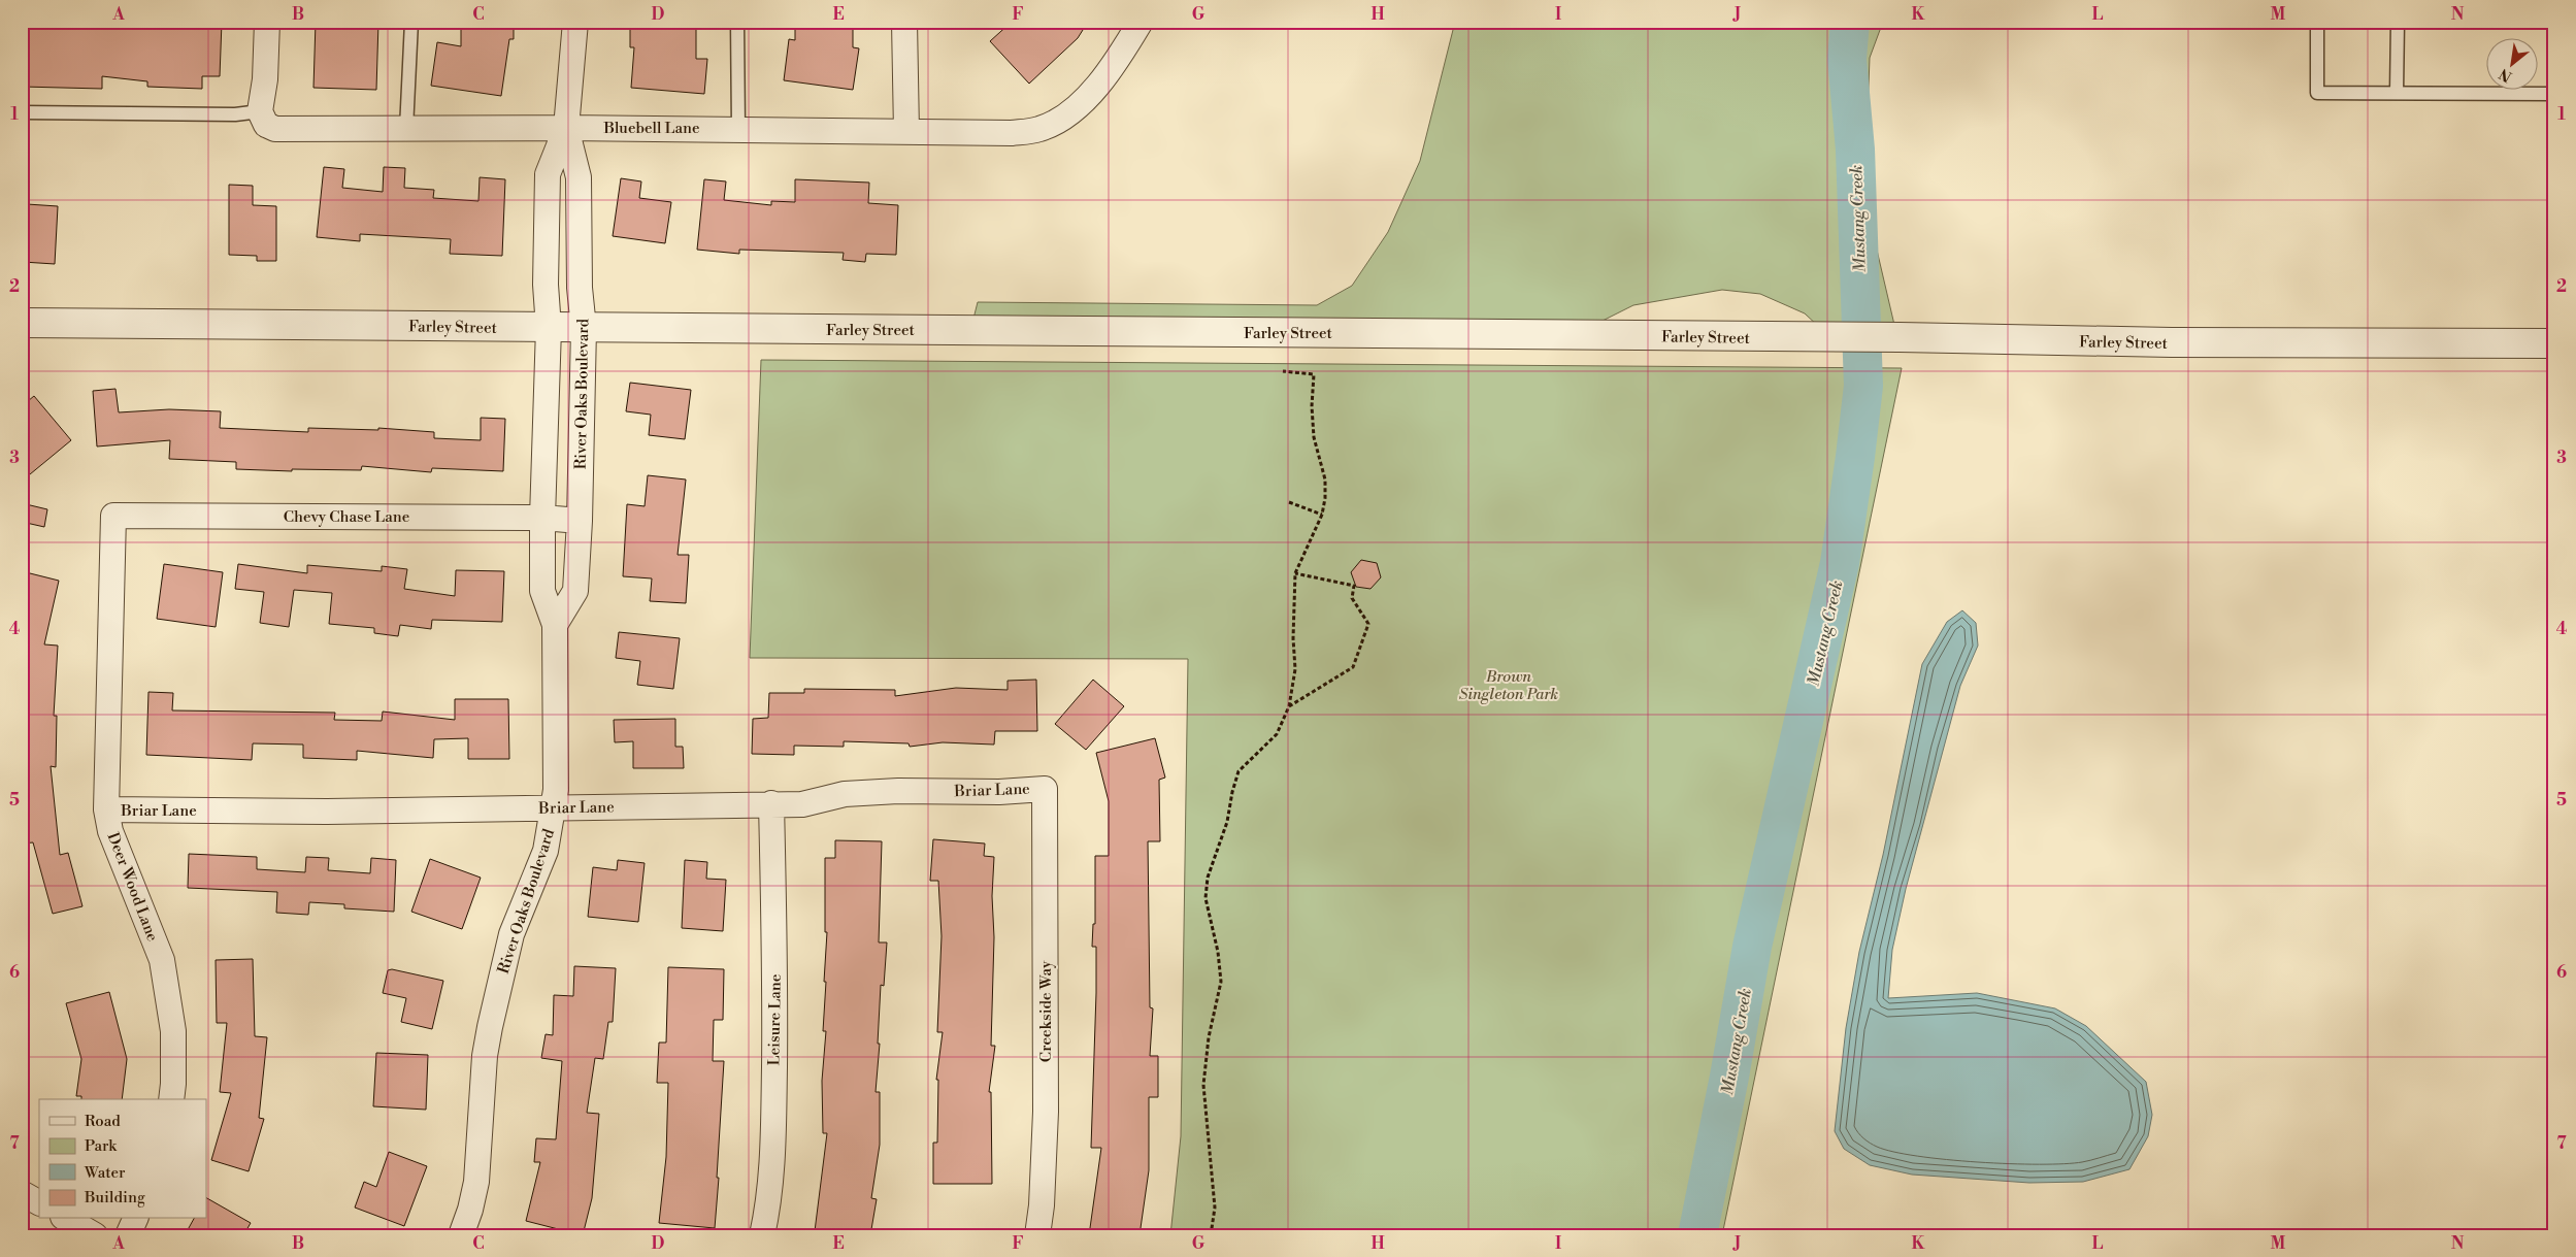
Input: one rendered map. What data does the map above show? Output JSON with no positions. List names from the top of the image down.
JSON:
{
  "streets": {
    "street": [
      "Bluebell Lane",
      "Farley Street",
      "River Oaks Boulevard",
      "Chevy Chase Lane",
      "Briar Lane",
      "Deer Wood Lane",
      "Creekside Way",
      "Leisure Lane"
    ]
  },
  "crossings": [
    ["Bluebell Lane", "River Oaks Boulevard"],
    ["Farley Street", "River Oaks Boulevard"],
    ["River Oaks Boulevard", "Chevy Chase Lane"],
    ["River Oaks Boulevard", "Briar Lane"],
    ["Chevy Chase Lane", "Deer Wood Lane"],
    ["Briar Lane", "Deer Wood Lane"],
    ["Briar Lane", "Creekside Way"],
    ["Briar Lane", "Leisure Lane"]
  ],
  "water": ["Mustang Creek"],
  "parks": ["Brown Singleton Park"],
  "legend": [
    "Road",
    "Park",
    "Water",
    "Building"
  ],
  "north": "bottom left",
  "grid": {
    "columns": [
      "A",
      "B",
      "C",
      "D",
      "E",
      "F",
      "G",
      "H",
      "I",
      "J",
      "K",
      "L",
      "M",
      "N"
    ],
    "rows": [
      "1",
      "2",
      "3",
      "4",
      "5",
      "6",
      "7"
    ]
  }
}
